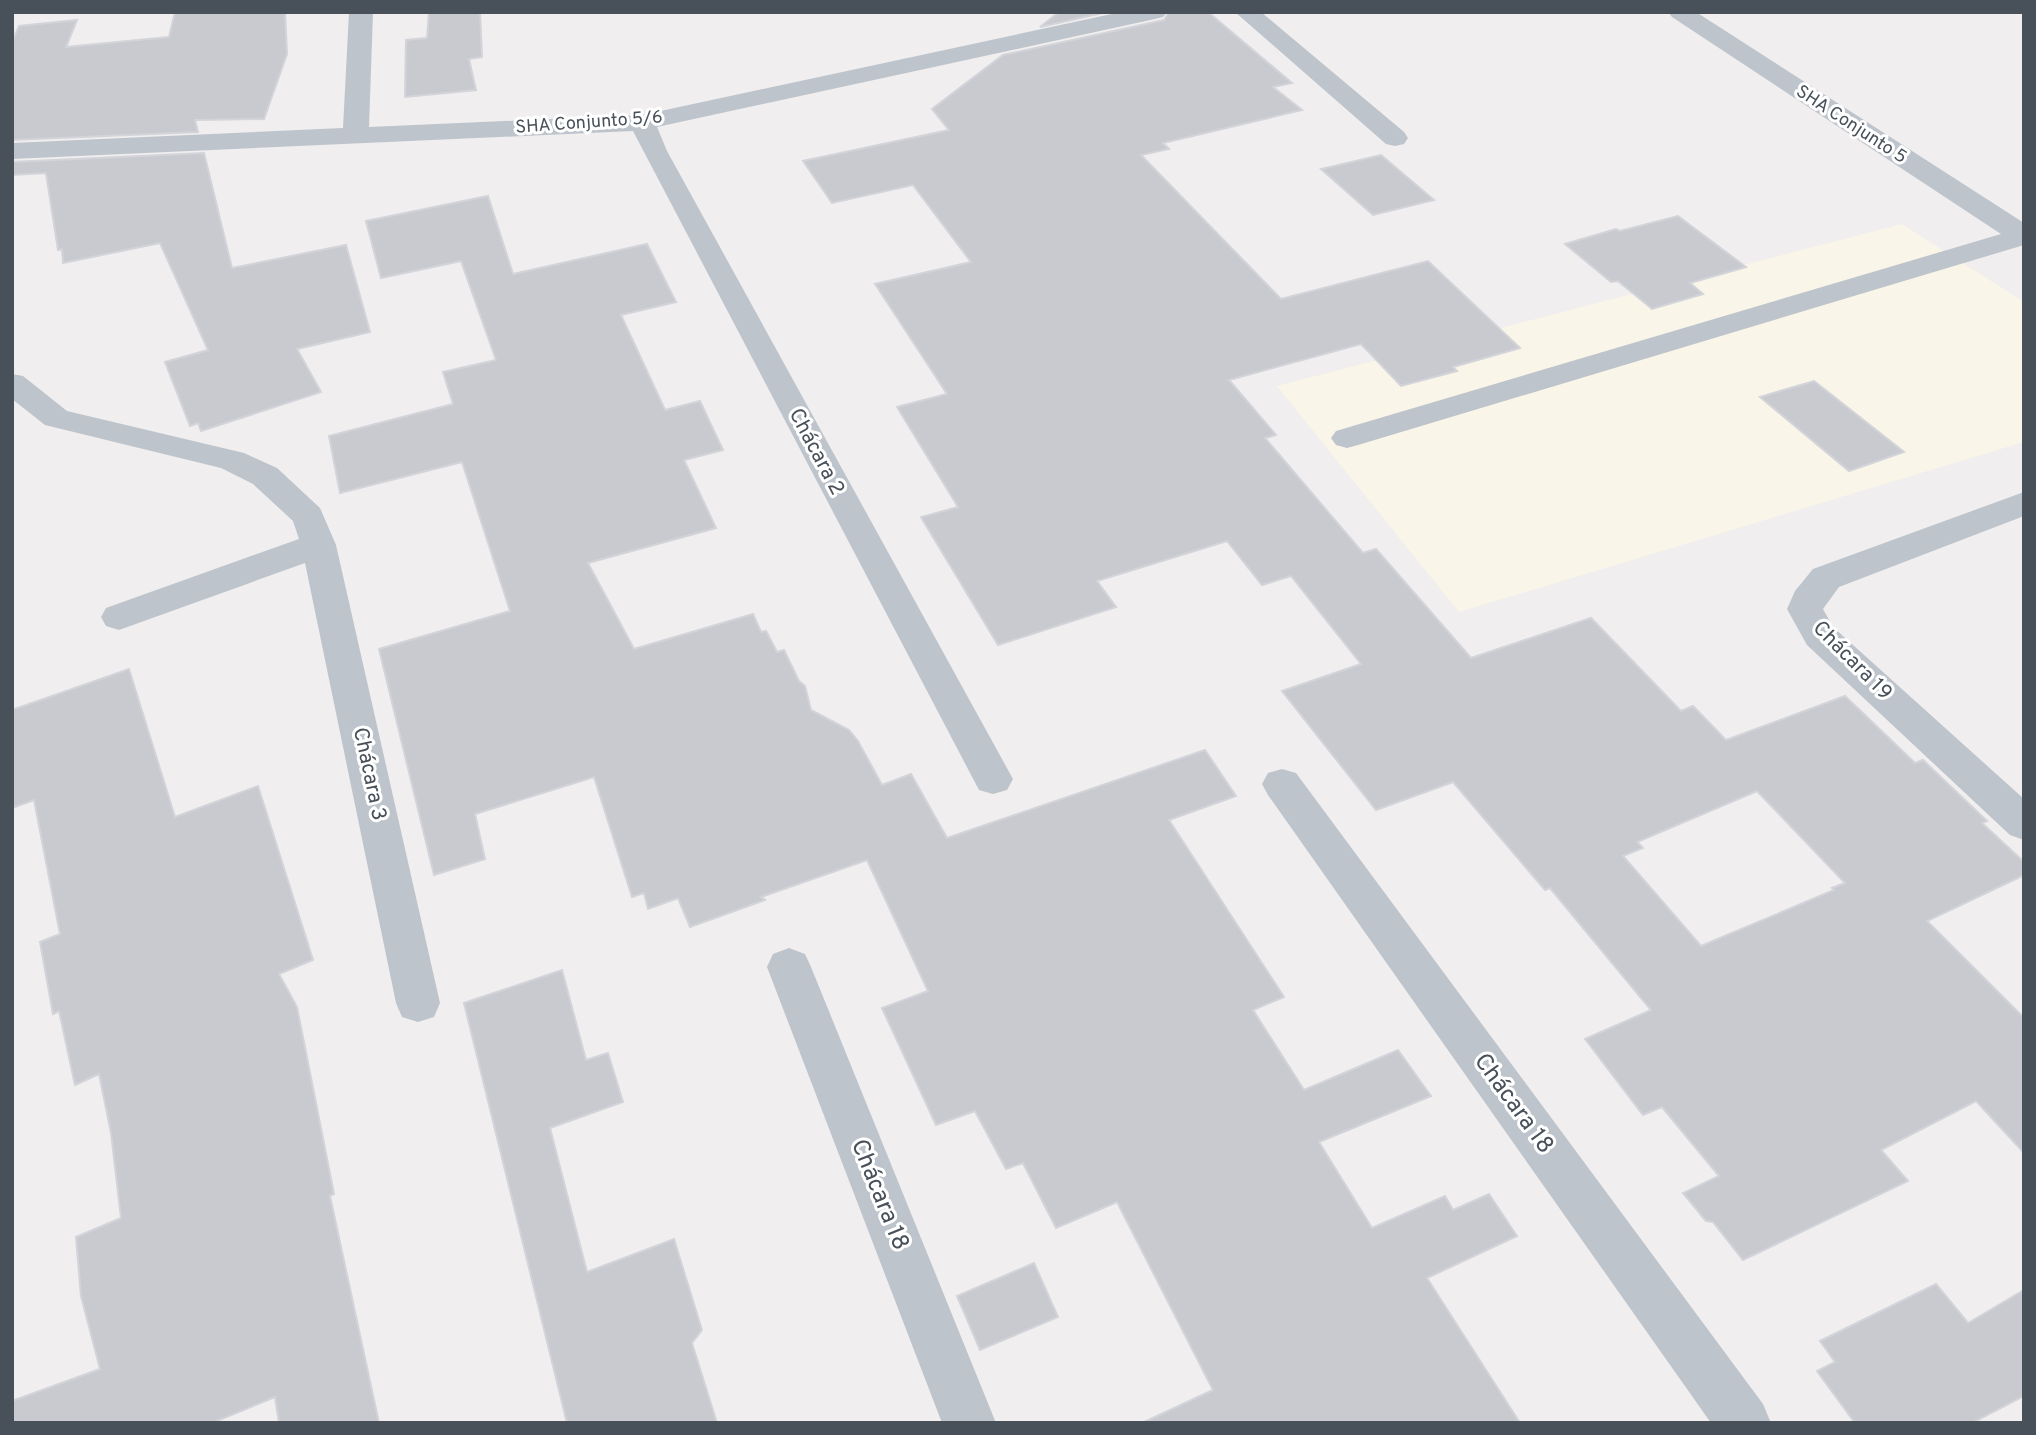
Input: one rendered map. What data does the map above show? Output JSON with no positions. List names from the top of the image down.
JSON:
{
  "streets": {
    "street": [
      "SHA Conjunto 5/6",
      "SHA Conjunto 5",
      "Chácara 2",
      "Chácara 19",
      "Chácara 3",
      "Chácara 18"
    ]
  },
  "crossings": [
    ["SHA Conjunto 5/6", "Chácara 2"]
  ]
}
